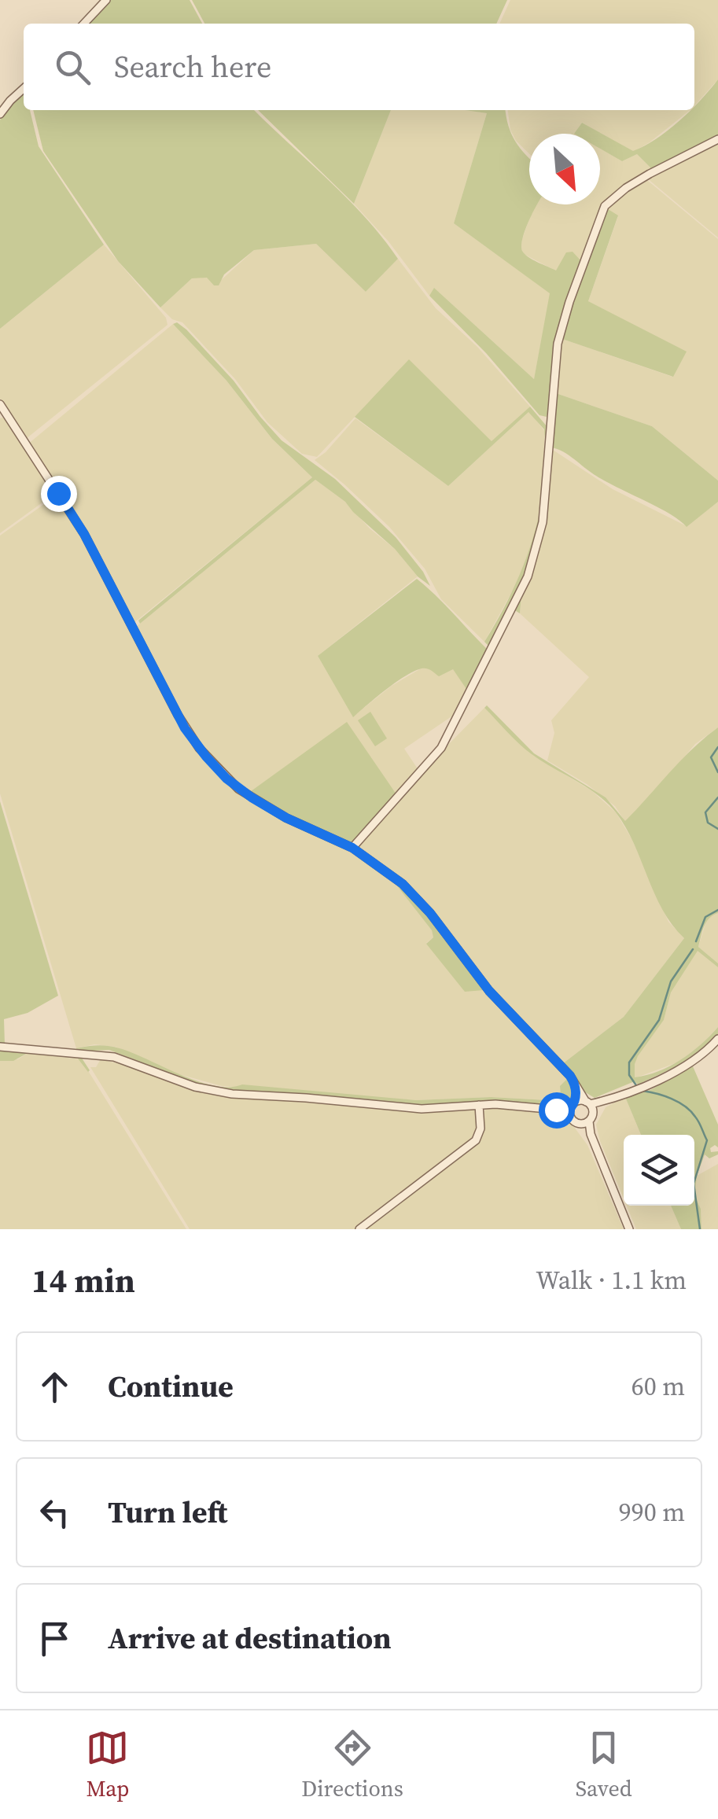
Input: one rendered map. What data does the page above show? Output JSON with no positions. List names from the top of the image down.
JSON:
{
  "north": "bottom right",
  "page": {
    "search": "Search here",
    "heading": ["14 min", "Walk · 1.1 km"],
    "list": [
      ["Continue", "60 m"],
      ["Turn left", "990 m"],
      "Arrive at destination"
    ],
    "nav": ["Map", "Directions", "Saved"]
  }
}
